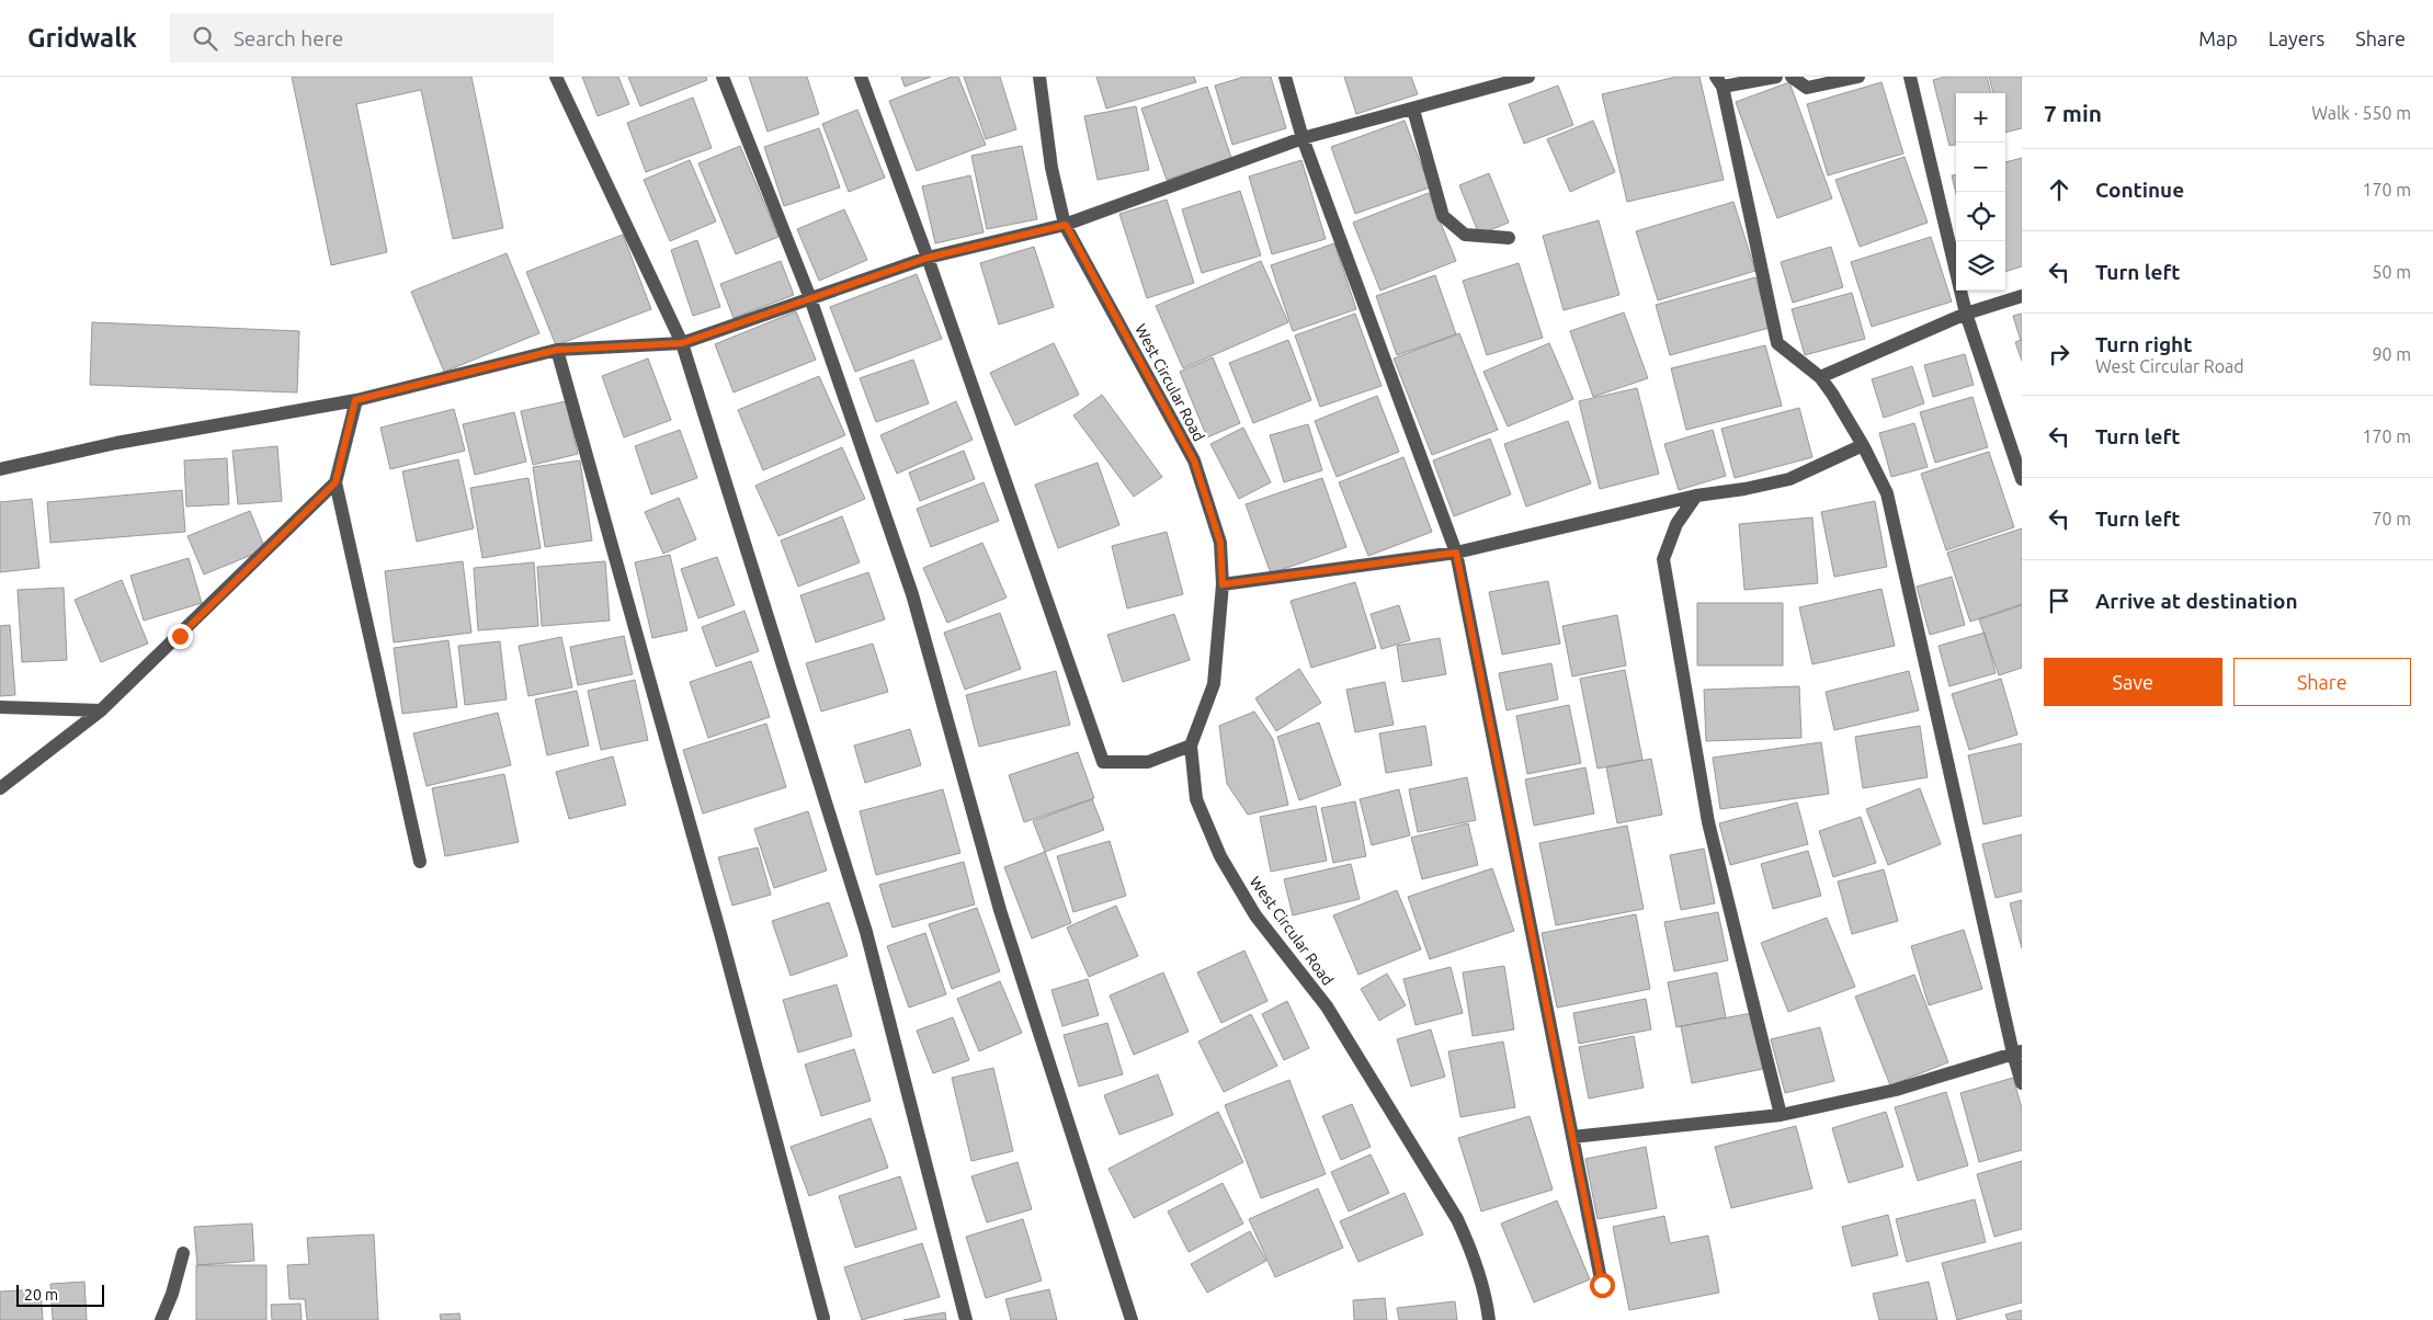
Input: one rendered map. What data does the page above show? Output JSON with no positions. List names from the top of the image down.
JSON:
{
  "streets": {
    "street": ["West Circular Road"]
  },
  "scale_bar": "20 m",
  "page": {
    "header": "Gridwalk",
    "search": "Search here",
    "nav": ["Map", "Layers", "Share"],
    "heading": ["7 min", "Walk · 550 m"],
    "map_buttons": ["+", "−"],
    "list": [
      ["Continue", "170 m"],
      ["Turn left", "50 m"],
      ["Turn right", "West Circular Road", "90 m"],
      ["Turn left", "170 m"],
      ["Turn left", "70 m"],
      "Arrive at destination"
    ],
    "buttons": ["Save", "Share"],
    "scale": "20 m"
  }
}
